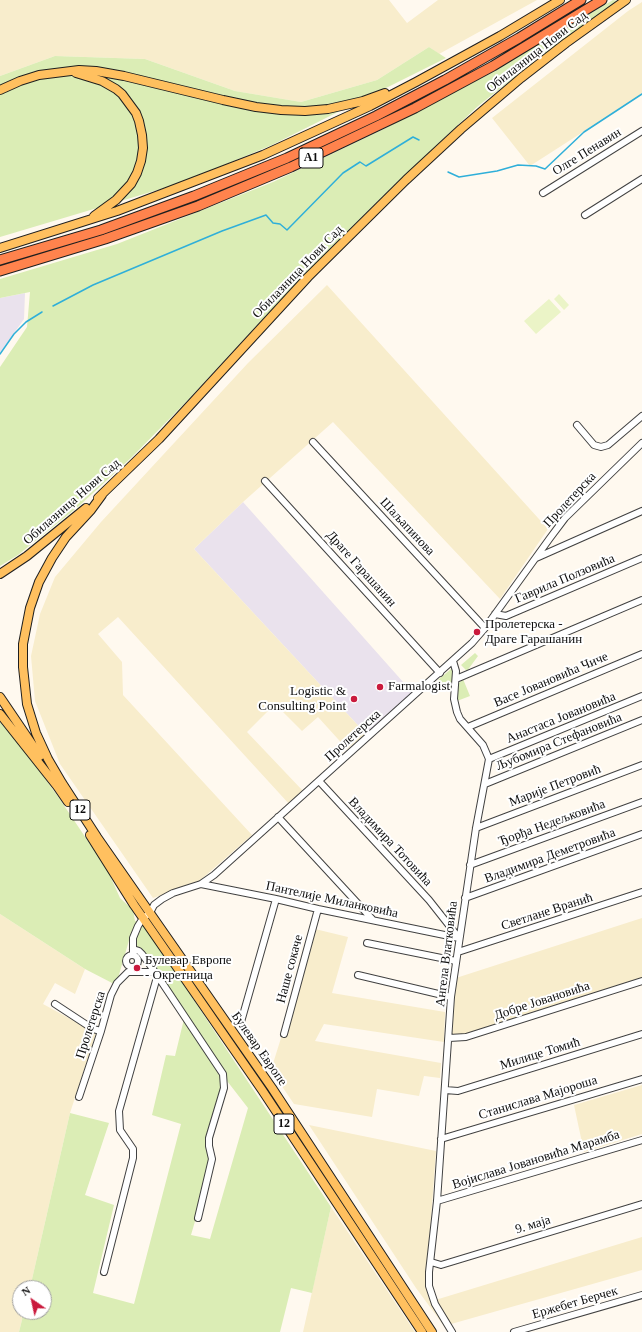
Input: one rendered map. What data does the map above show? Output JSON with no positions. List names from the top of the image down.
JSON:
{
  "streets": {
    "highway": ["A1"],
    "main road": ["Обилазница Нови Сад", "12", "Булевар Европе"],
    "street": [
      "Олге Пенавин",
      "Пролетерска",
      "Шаљапинова",
      "Драге Гарашанин",
      "Гаврила Ползовића",
      "Васе Јовановића Чиче",
      "Анастаса Јовановића",
      "Љубомира Стефановића",
      "Марије Петровић",
      "Ђорђа Недељковића",
      "Владимира Тотовића",
      "Владимира Деметровића",
      "Пантелије Миланковића",
      "Светлане Вранић",
      "Ангела Влатковића",
      "Наше сокаче",
      "Добре Јовановића",
      "Милице Томић",
      "Станислава Мајороша",
      "Војислава Јовановића Марамба",
      "9. маја",
      "Ержебет Берчек"
    ]
  },
  "crossings": [
    ["Пролетерска", "Шаљапинова"],
    ["Пролетерска", "Драге Гарашанин"],
    ["Пролетерска", "Гаврила Ползовића"],
    ["Пролетерска", "Владимира Тотовића"],
    ["Пролетерска", "Пантелије Миланковића"],
    ["Пролетерска", "Булевар Европе"],
    ["Анастаса Јовановића", "Ангела Влатковића"],
    ["Љубомира Стефановића", "Ангела Влатковића"],
    ["Марије Петровић", "Ангела Влатковића"],
    ["Ђорђа Недељковића", "Ангела Влатковића"],
    ["Владимира Тотовића", "Пантелије Миланковића"],
    ["Владимира Тотовића", "Ангела Влатковића"],
    ["Владимира Деметровића", "Ангела Влатковића"],
    ["Пантелије Миланковића", "Ангела Влатковића"],
    ["Пантелије Миланковића", "Наше сокаче"],
    ["Светлане Вранић", "Ангела Влатковића"],
    ["Ангела Влатковића", "Добре Јовановића"],
    ["Ангела Влатковића", "Милице Томић"],
    ["Ангела Влатковића", "Станислава Мајороша"],
    ["Ангела Влатковића", "Војислава Јовановића Марамба"],
    ["Ангела Влатковића", "9. маја"]
  ],
  "places": [
    "Пролетерска - Драге Гарашанин",
    "Farmalogist",
    "Logistic & Consulting Point",
    "Булевар Европе - Окретница"
  ],
  "north": "top left"
}
